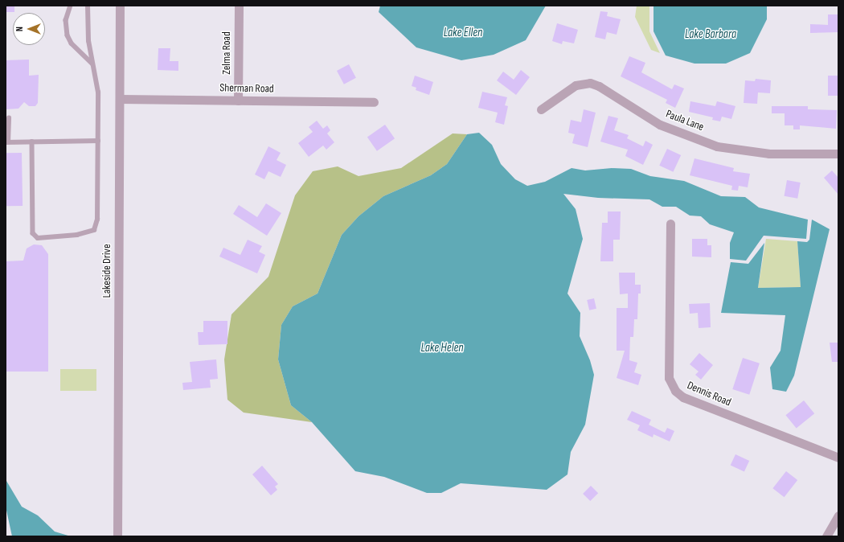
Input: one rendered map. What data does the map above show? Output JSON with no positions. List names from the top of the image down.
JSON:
{
  "streets": {
    "street": [
      "Zelma Road",
      "Sherman Road",
      "Paula Lane",
      "Lakeside Drive",
      "Dennis Road"
    ]
  },
  "crossings": [
    ["Zelma Road", "Sherman Road"],
    ["Sherman Road", "Lakeside Drive"]
  ],
  "water": ["Lake Ellen", "Lake Barbara", "Lake Helen"],
  "north": "left"
}
